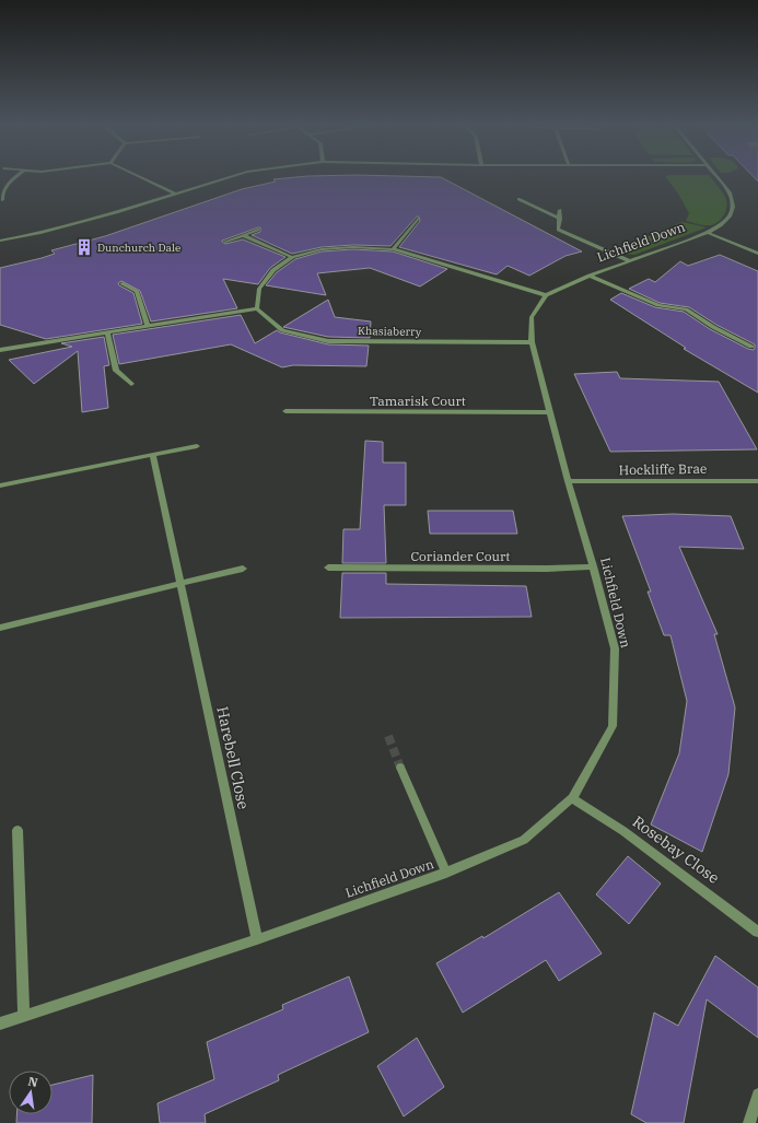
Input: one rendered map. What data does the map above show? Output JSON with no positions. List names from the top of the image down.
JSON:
{
  "streets": {
    "street": [
      "Lichfield Down",
      "Khasiaberry",
      "Tamarisk Court",
      "Hockliffe Brae",
      "Coriander Court",
      "Harebell Close",
      "Rosebay Close"
    ]
  },
  "crossings": [
    ["Lichfield Down", "Khasiaberry"],
    ["Lichfield Down", "Tamarisk Court"],
    ["Lichfield Down", "Hockliffe Brae"],
    ["Lichfield Down", "Coriander Court"],
    ["Lichfield Down", "Harebell Close"],
    ["Lichfield Down", "Rosebay Close"]
  ],
  "places": {
    "building": ["Dunchurch Dale"]
  },
  "north": "top"
}
